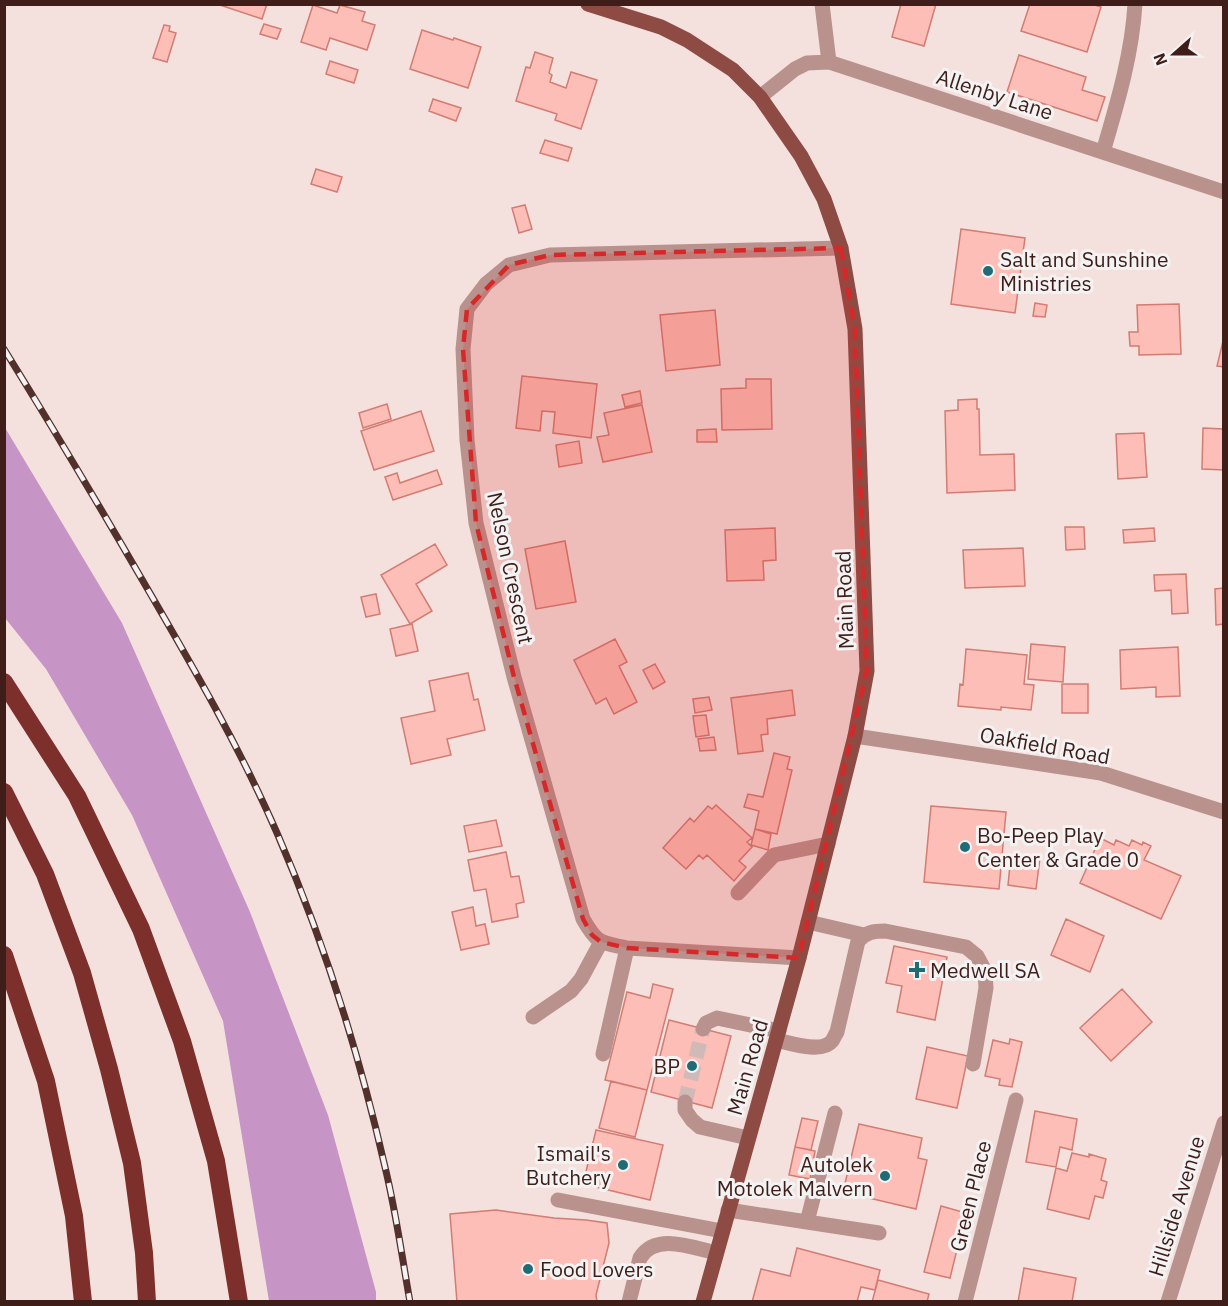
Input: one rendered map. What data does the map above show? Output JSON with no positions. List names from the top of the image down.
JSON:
{
  "streets": {
    "main road": ["Main Road"],
    "street": [
      "Allenby Lane",
      "Nelson Crescent",
      "Oakfield Road",
      "Green Place",
      "Hillside Avenue"
    ]
  },
  "crossings": [
    ["Allenby Lane", "Main Road"],
    ["Nelson Crescent", "Main Road"],
    ["Main Road", "Oakfield Road"]
  ],
  "places": {
    "other": [
      "Salt and Sunshine Ministries",
      "Bo-Peep Play Center & Grade 0",
      "BP",
      "Ismail's Butchery",
      "Autolek Motolek Malvern",
      "Food Lovers"
    ],
    "health": ["Medwell SA"]
  },
  "north": "left"
}
